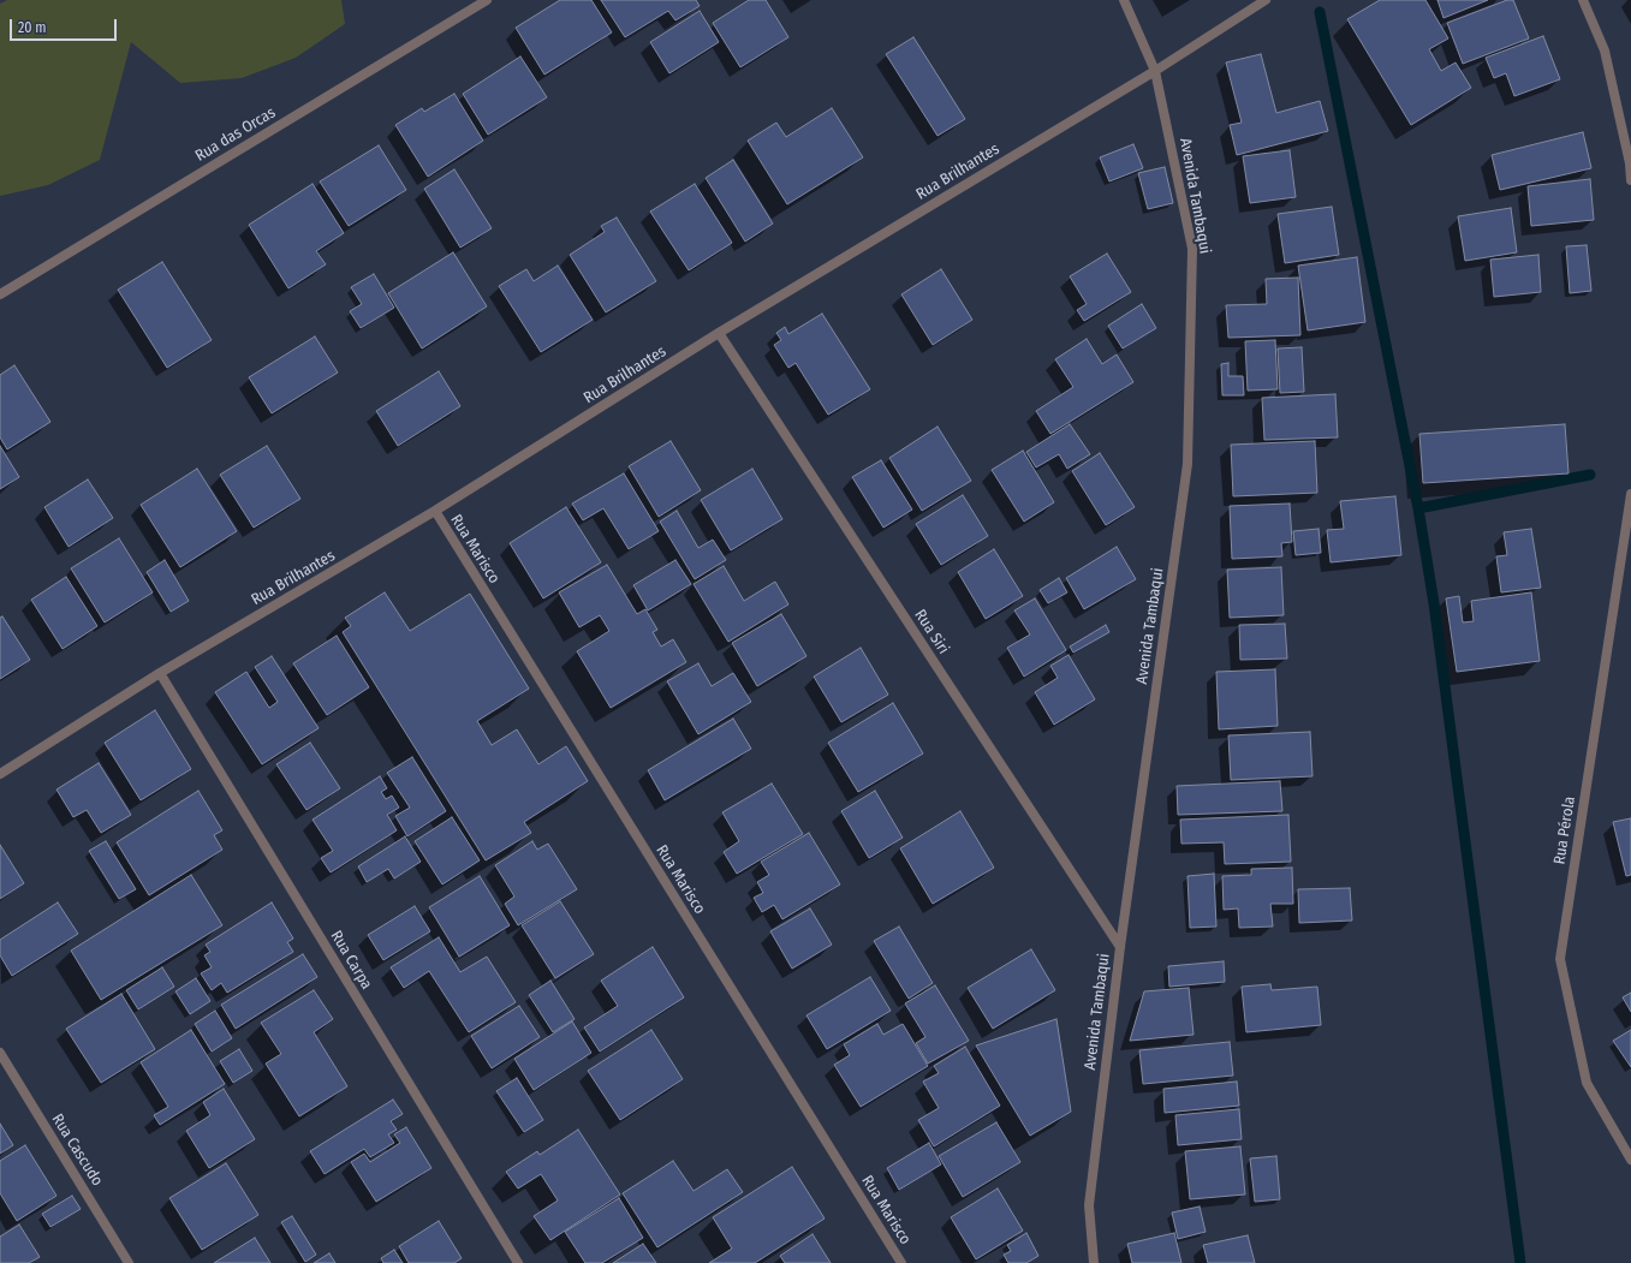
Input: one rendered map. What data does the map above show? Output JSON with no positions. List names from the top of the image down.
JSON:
{
  "streets": {
    "street": [
      "Rua das Orcas",
      "Rua Brilhantes",
      "Avenida Tambaqui",
      "Rua Marisco",
      "Rua Siri",
      "Rua Pérola",
      "Rua Carpa",
      "Rua Cascudo"
    ]
  },
  "crossings": [
    ["Rua Brilhantes", "Avenida Tambaqui"],
    ["Rua Brilhantes", "Rua Marisco"],
    ["Rua Brilhantes", "Rua Siri"],
    ["Rua Brilhantes", "Rua Carpa"],
    ["Avenida Tambaqui", "Rua Siri"]
  ],
  "scale_bar": "20 m"
}
